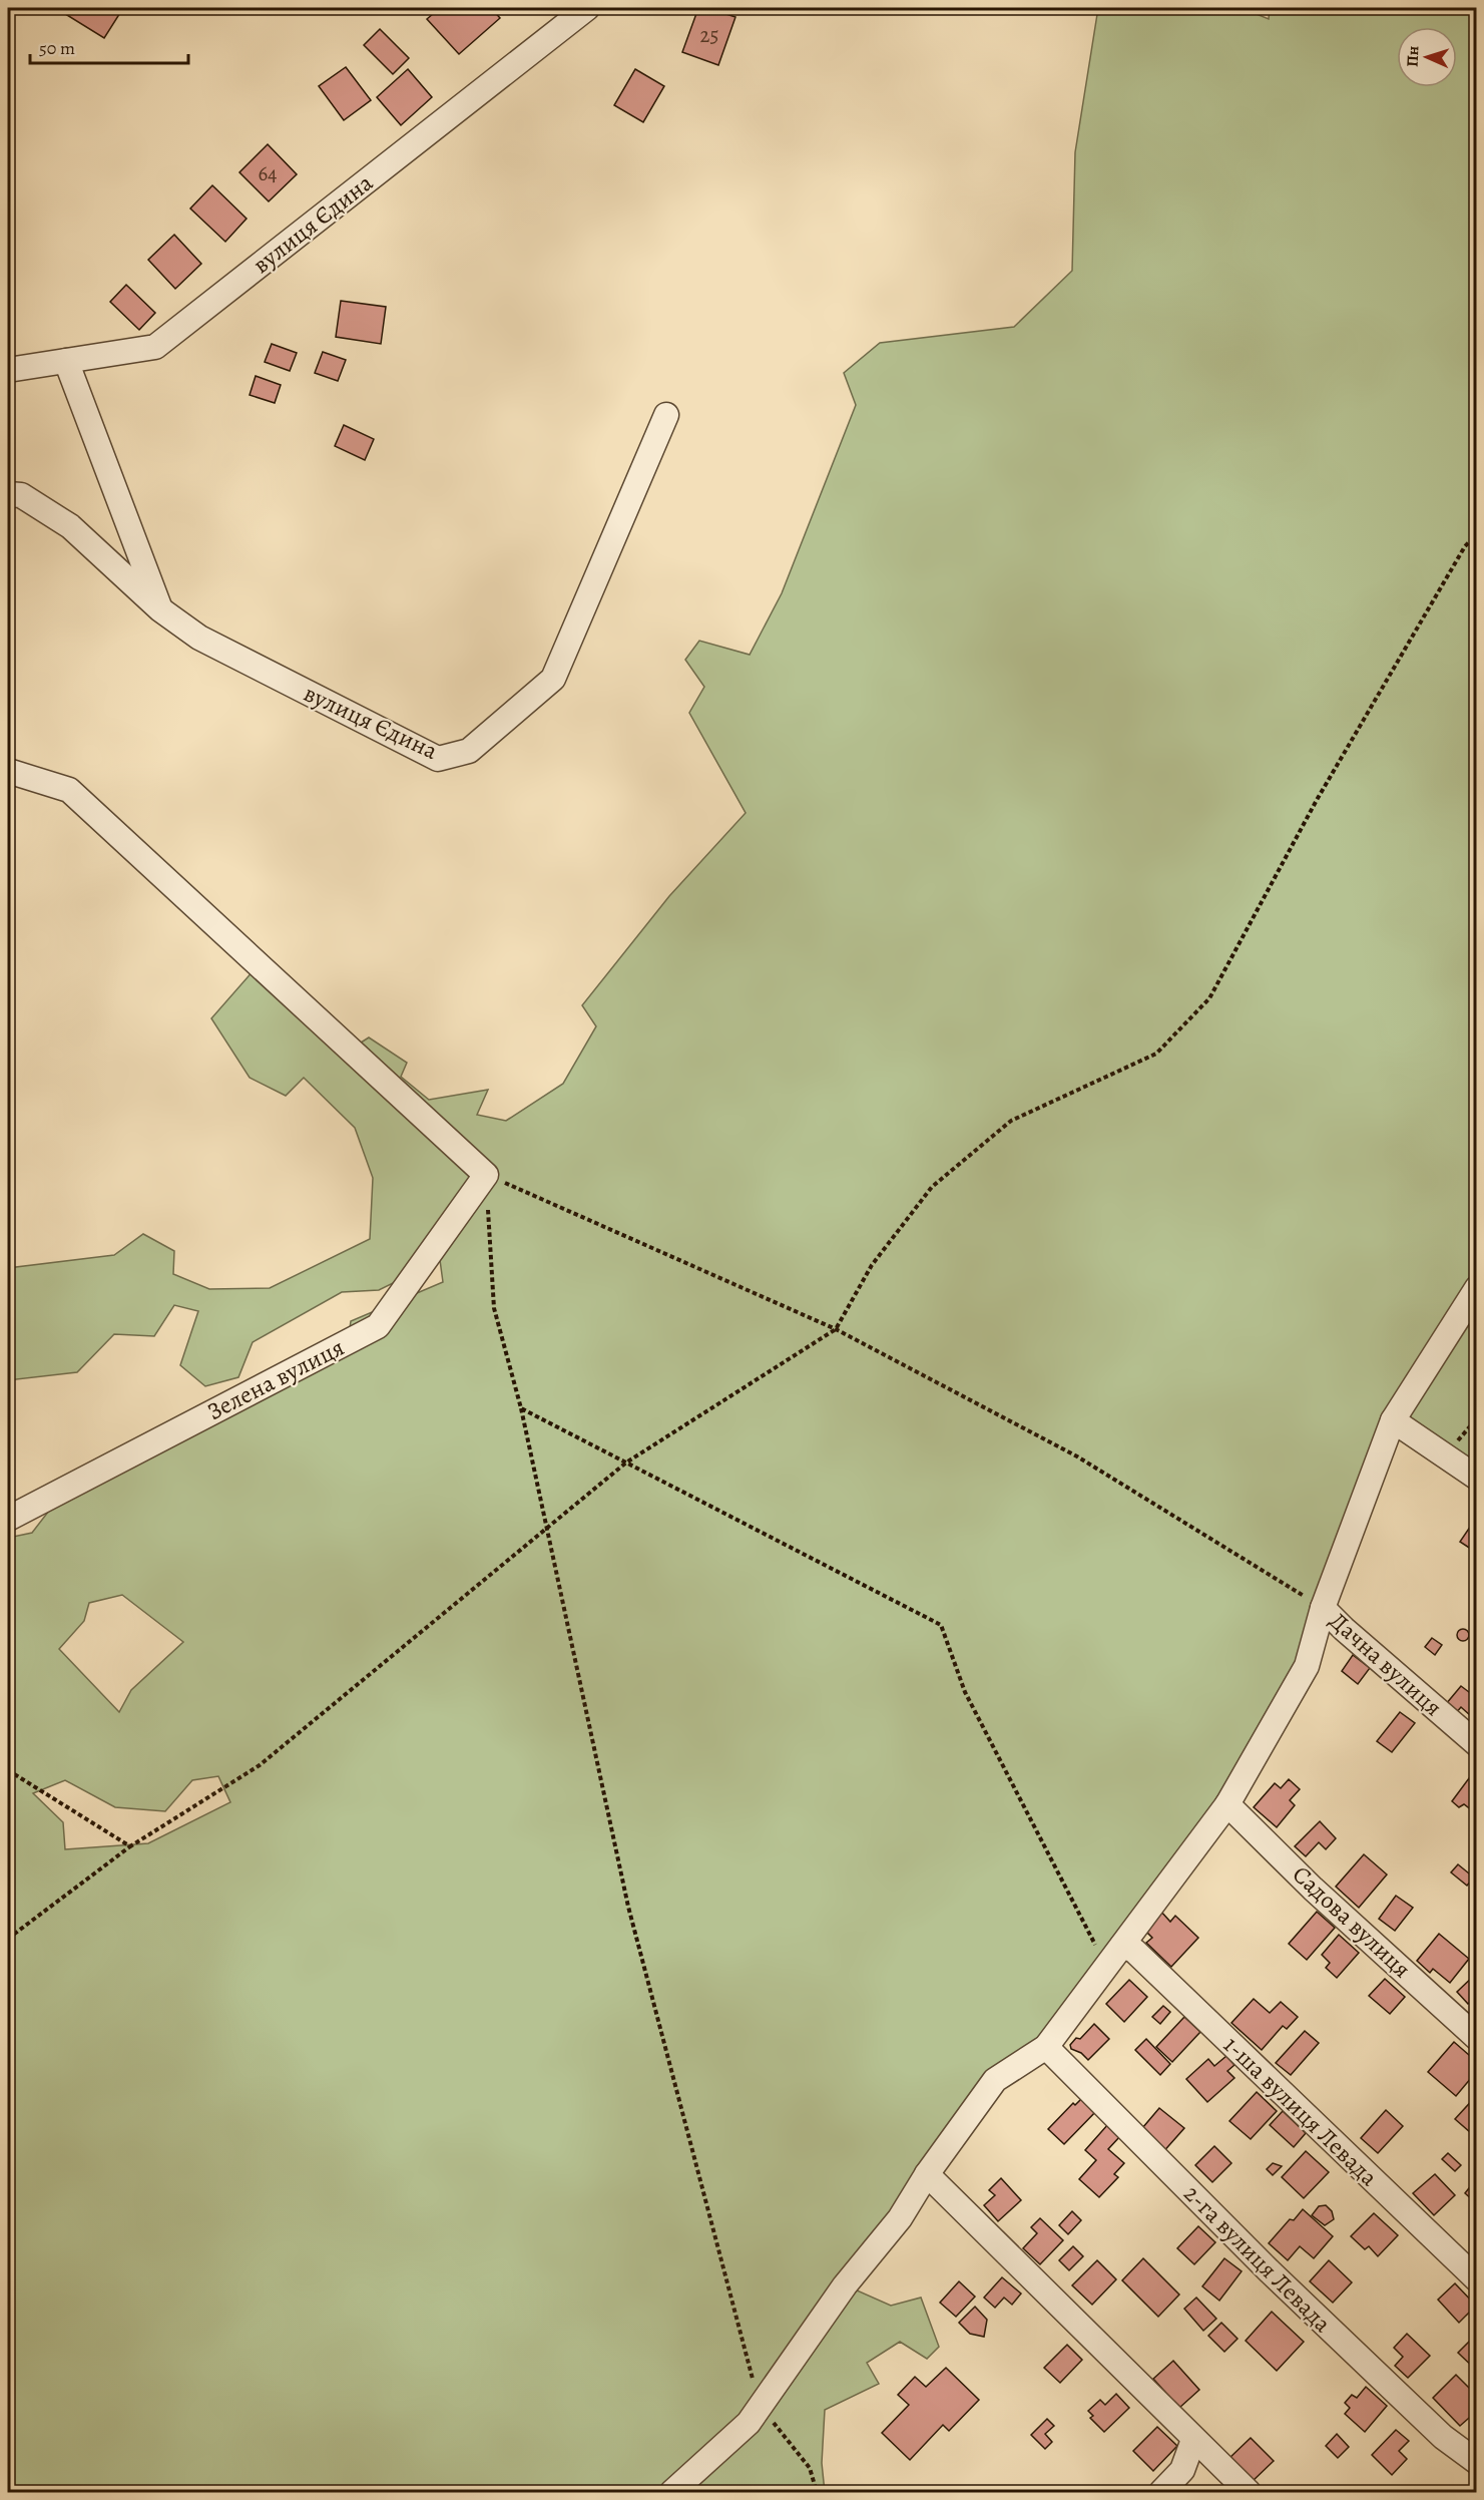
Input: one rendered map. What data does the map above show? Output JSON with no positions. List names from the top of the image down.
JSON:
{
  "streets": {
    "street": [
      "вулиця Єдина",
      "Зелена вулиця",
      "Дачна вулиця",
      "Садова вулиця",
      "1-ша вулиця Левада",
      "2-га вулиця Левада"
    ]
  },
  "house_numbers": ["25", "64"],
  "scale_bar": "50 m",
  "north": "left"
}
